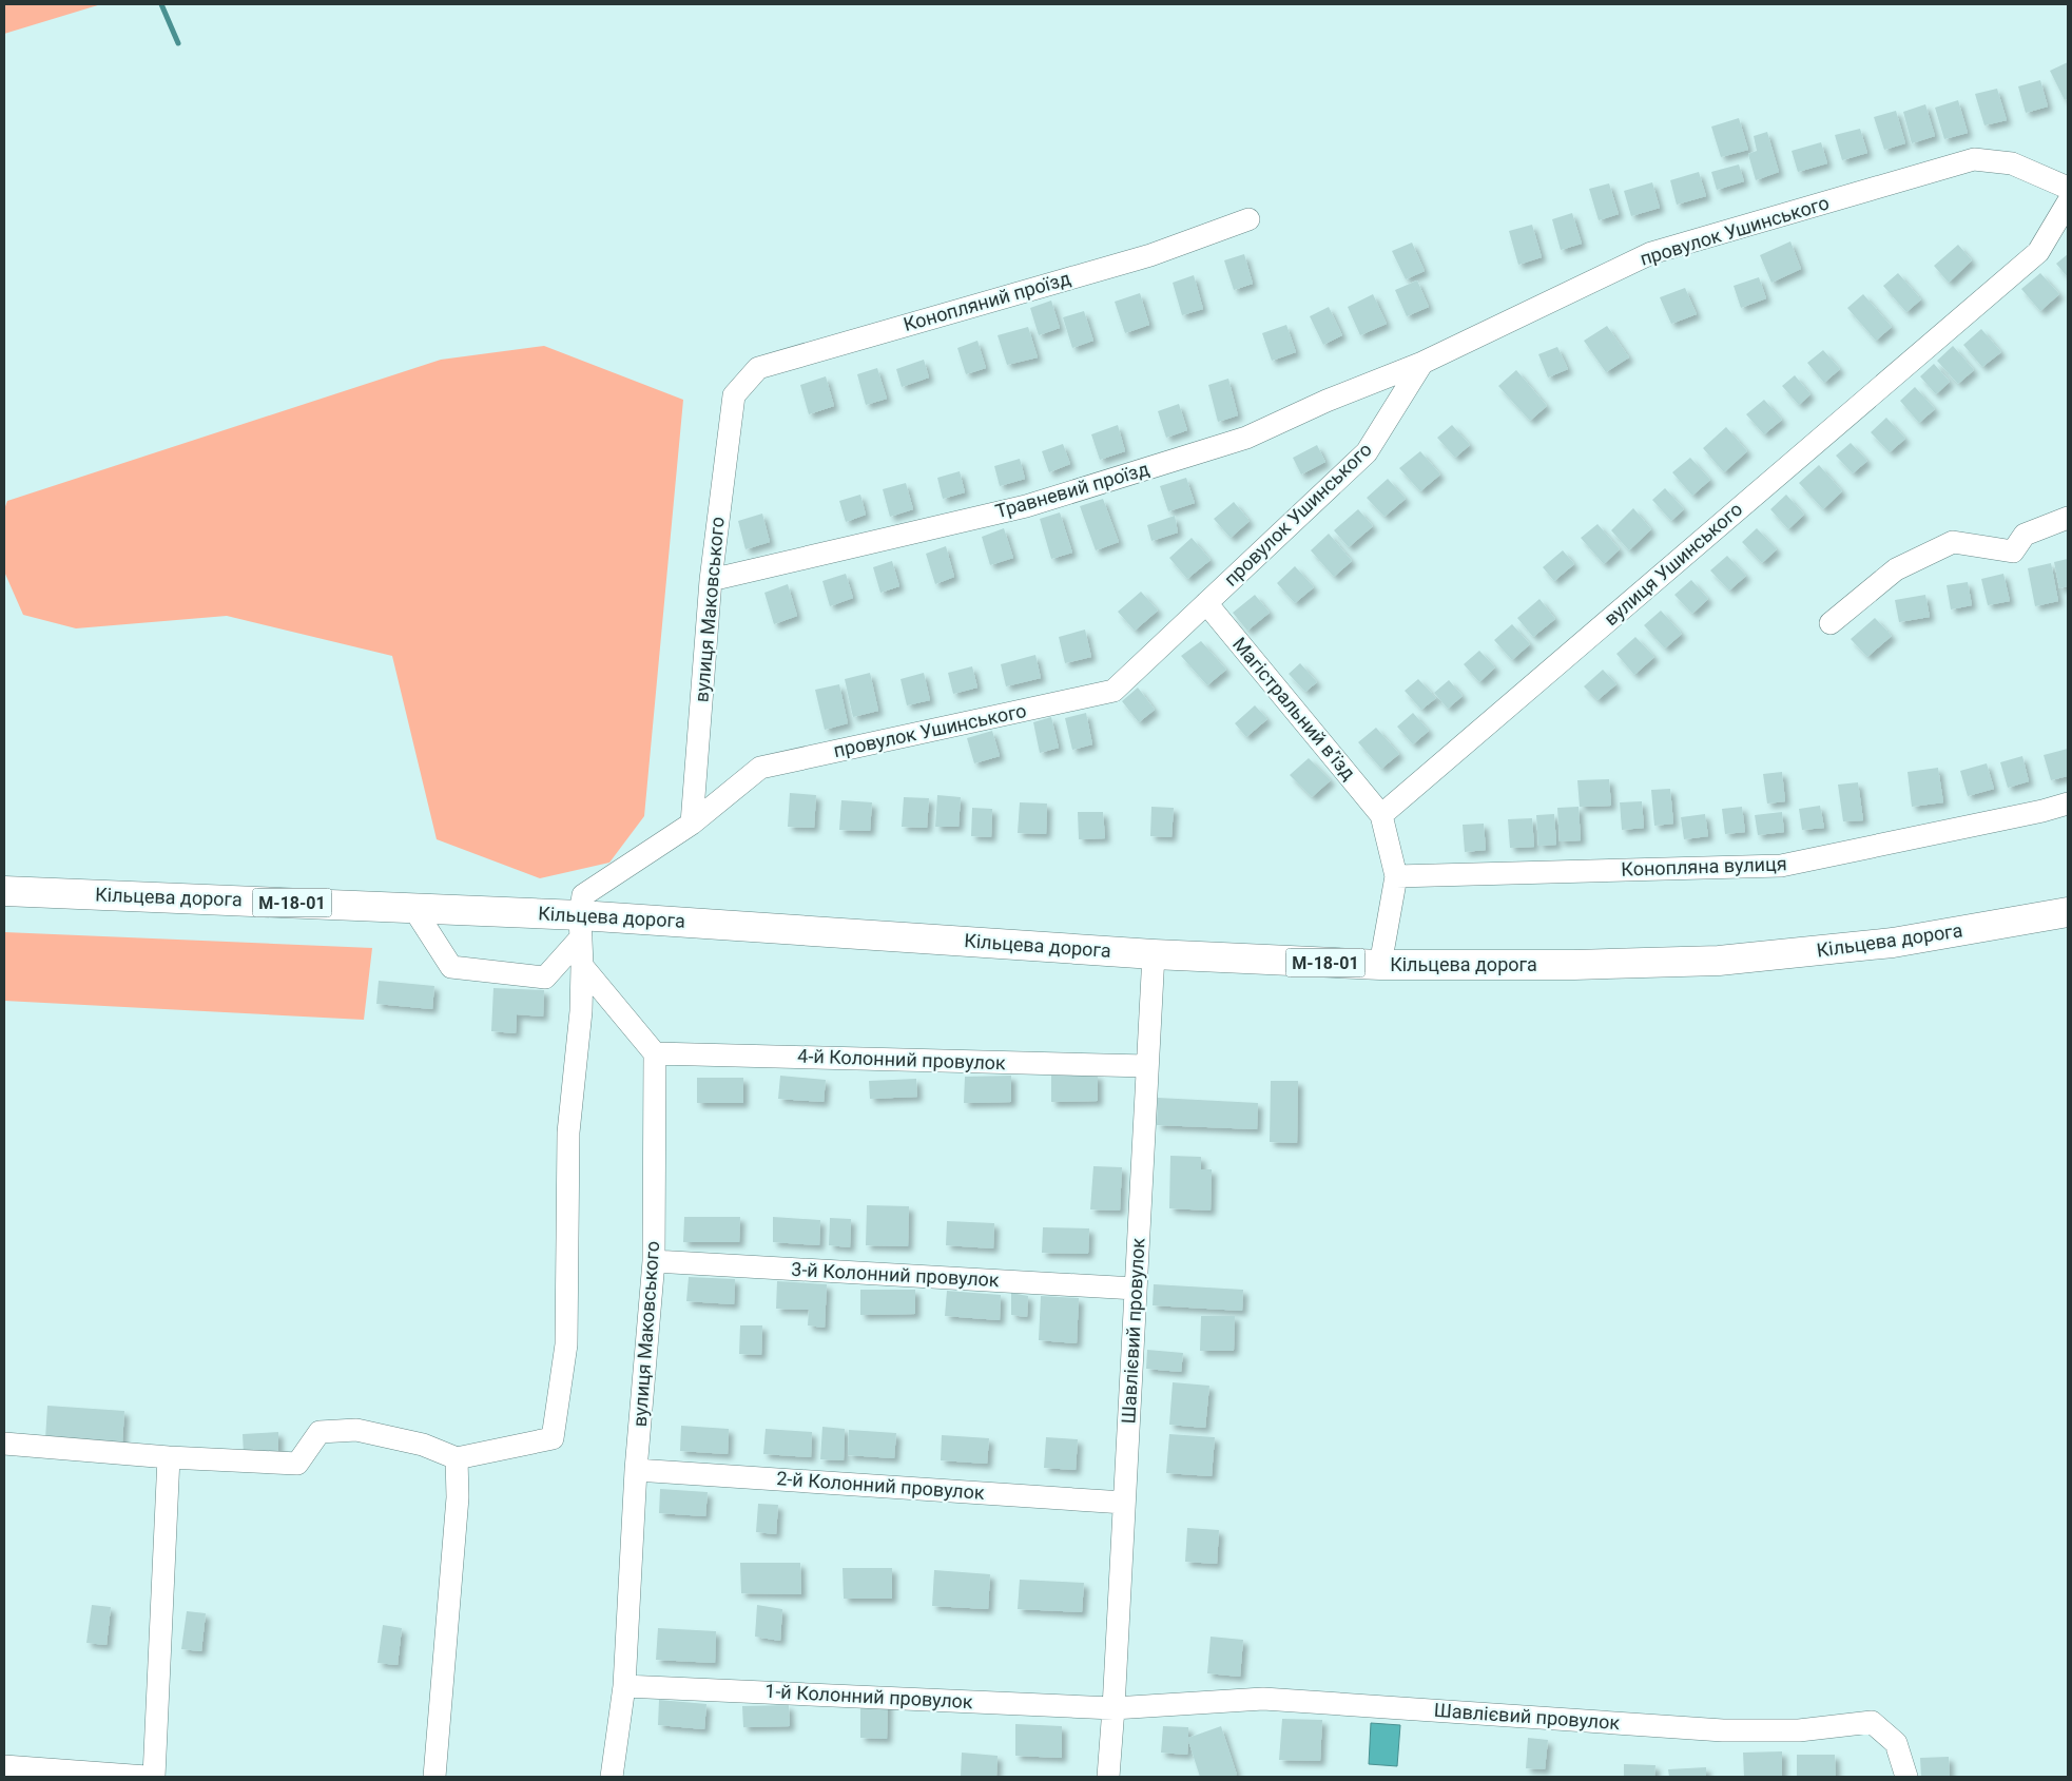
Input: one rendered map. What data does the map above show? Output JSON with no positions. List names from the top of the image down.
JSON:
{
  "streets": {
    "highway": ["Кільцева дорога", "М-18-01"],
    "street": [
      "провулок Ушинського",
      "Конопляний проїзд",
      "Травневий проїзд",
      "вулиця Ушинського",
      "вулиця Маковського",
      "Магістральний в’їзд",
      "Конопляна вулиця",
      "4-й Колонний провулок",
      "3-й Колонний провулок",
      "Шавлієвий провулок",
      "2-й Колонний провулок",
      "1-й Колонний провулок"
    ]
  },
  "crossings": [
    ["провулок Ушинського", "Травневий проїзд"],
    ["провулок Ушинського", "вулиця Маковського"],
    ["провулок Ушинського", "Магістральний в’їзд"],
    ["провулок Ушинського", "Кільцева дорога"],
    ["Конопляний проїзд", "вулиця Маковського"],
    ["Травневий проїзд", "вулиця Маковського"],
    ["вулиця Ушинського", "Магістральний в’їзд"],
    ["вулиця Маковського", "4-й Колонний провулок"],
    ["вулиця Маковського", "3-й Колонний провулок"],
    ["вулиця Маковського", "2-й Колонний провулок"],
    ["вулиця Маковського", "1-й Колонний провулок"],
    ["Кільцева дорога", "Шавлієвий провулок"],
    ["4-й Колонний провулок", "Шавлієвий провулок"],
    ["3-й Колонний провулок", "Шавлієвий провулок"],
    ["Шавлієвий провулок", "2-й Колонний провулок"],
    ["Шавлієвий провулок", "1-й Колонний провулок"]
  ]
}
